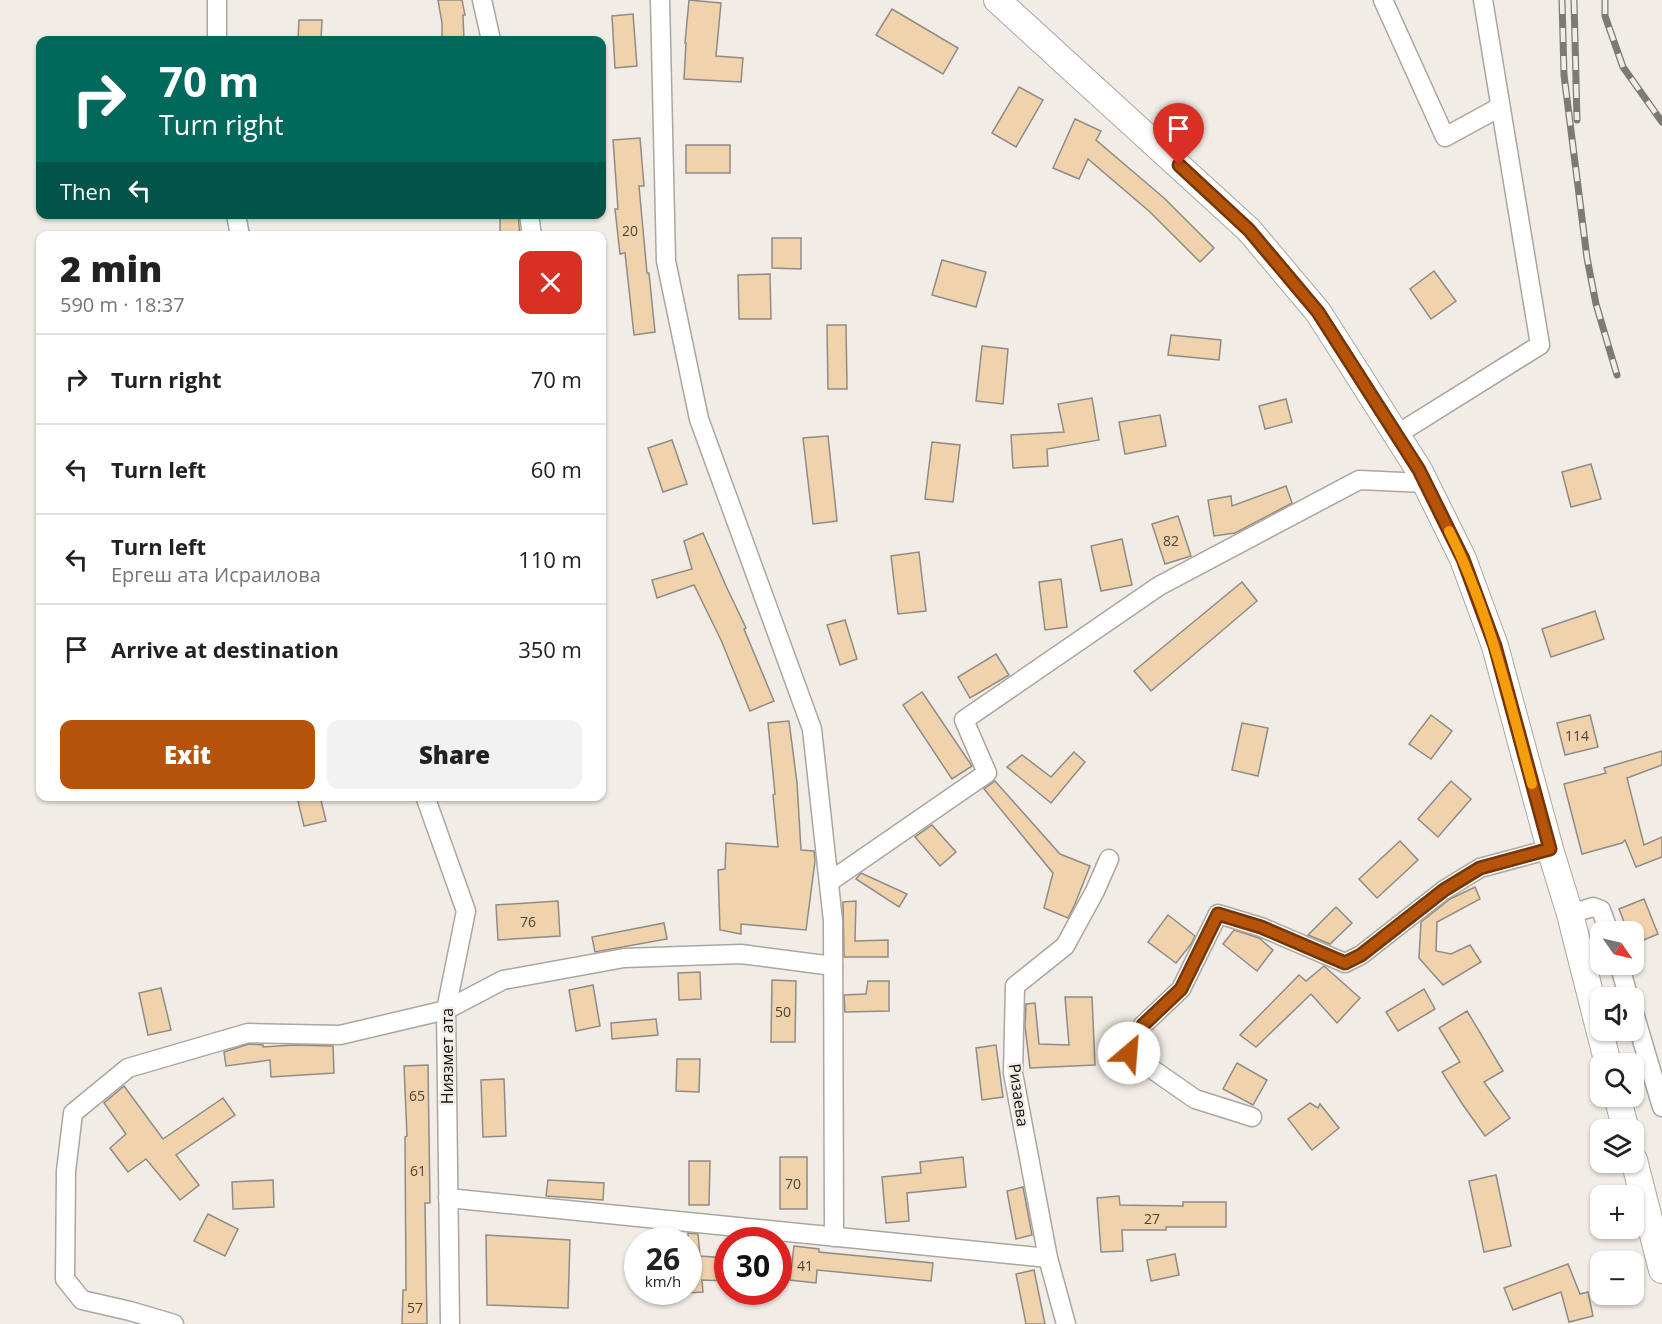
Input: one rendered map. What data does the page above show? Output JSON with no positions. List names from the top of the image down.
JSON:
{
  "streets": {
    "street": ["Ниязмет ата", "Ризаева"]
  },
  "house_numbers": [
    "20",
    "82",
    "114",
    "76",
    "50",
    "65",
    "61",
    "70",
    "27",
    "41",
    "57"
  ],
  "north": "bottom right",
  "page": {
    "turn": ["70 m", "Turn right"],
    "then": "Then",
    "heading": ["2 min", "590 m · 18:37"],
    "list": [
      {
        "name": "Turn right",
        "value": "70 m"
      },
      {
        "name": "Turn left",
        "value": "60 m"
      },
      {
        "name": "Turn left",
        "note": "Ергеш ата Исраилова",
        "value": "110 m"
      },
      {
        "name": "Arrive at destination",
        "value": "350 m"
      }
    ],
    "buttons": ["Exit", "Share"],
    "map_buttons": ["+", "−"],
    "speed": "26 km/h",
    "limit": "30"
  }
}
